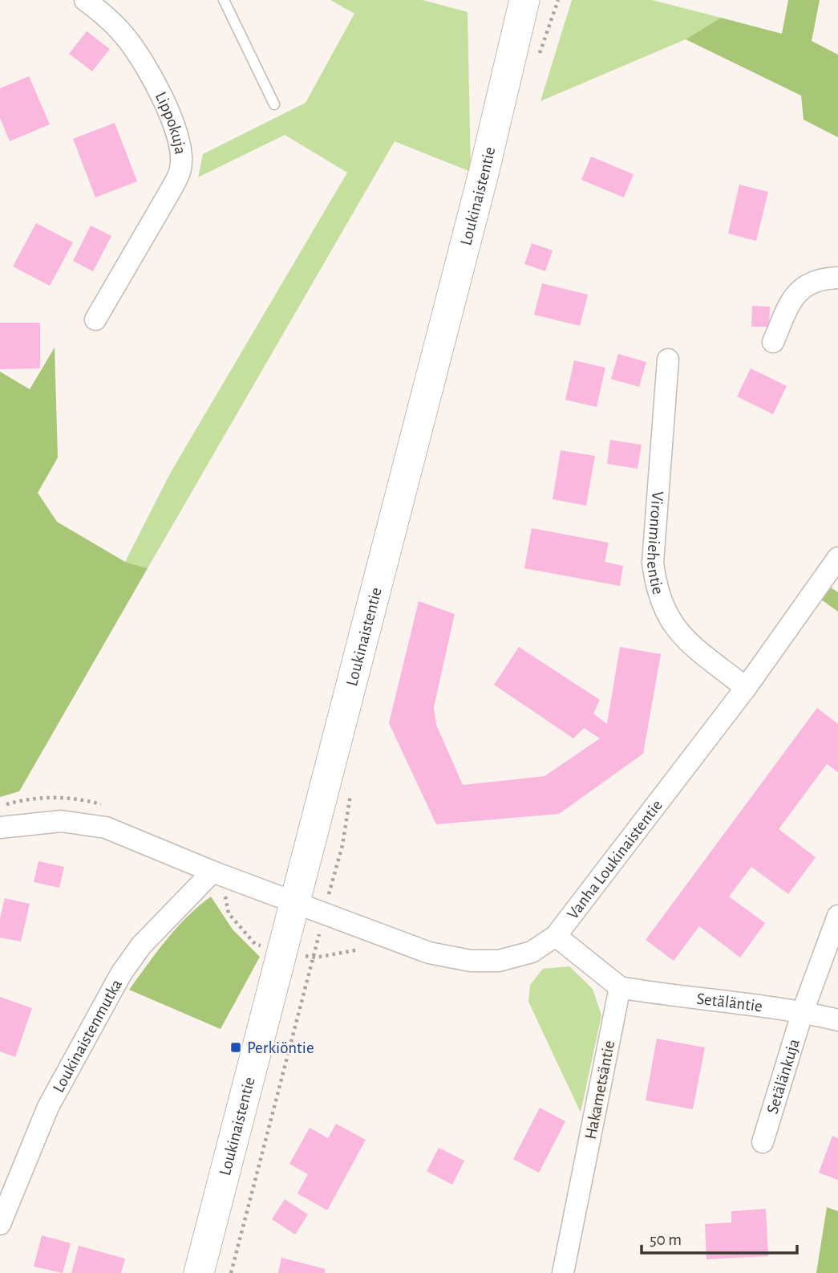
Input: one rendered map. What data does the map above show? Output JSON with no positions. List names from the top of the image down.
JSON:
{
  "streets": {
    "street": [
      "Lippokuja",
      "Loukinaistentie",
      "Vironmiehentie",
      "Vanha Loukinaistentie",
      "Setäläntie",
      "Loukinaistenmutka",
      "Setälänkuja",
      "Hakametsäntie"
    ]
  },
  "crossings": [
    ["Loukinaistentie", "Vanha Loukinaistentie"],
    ["Vironmiehentie", "Vanha Loukinaistentie"],
    ["Setäläntie", "Setälänkuja"],
    ["Setäläntie", "Hakametsäntie"]
  ],
  "places": {
    "transit": ["Perkiöntie"]
  },
  "scale_bar": "50 m"
}
